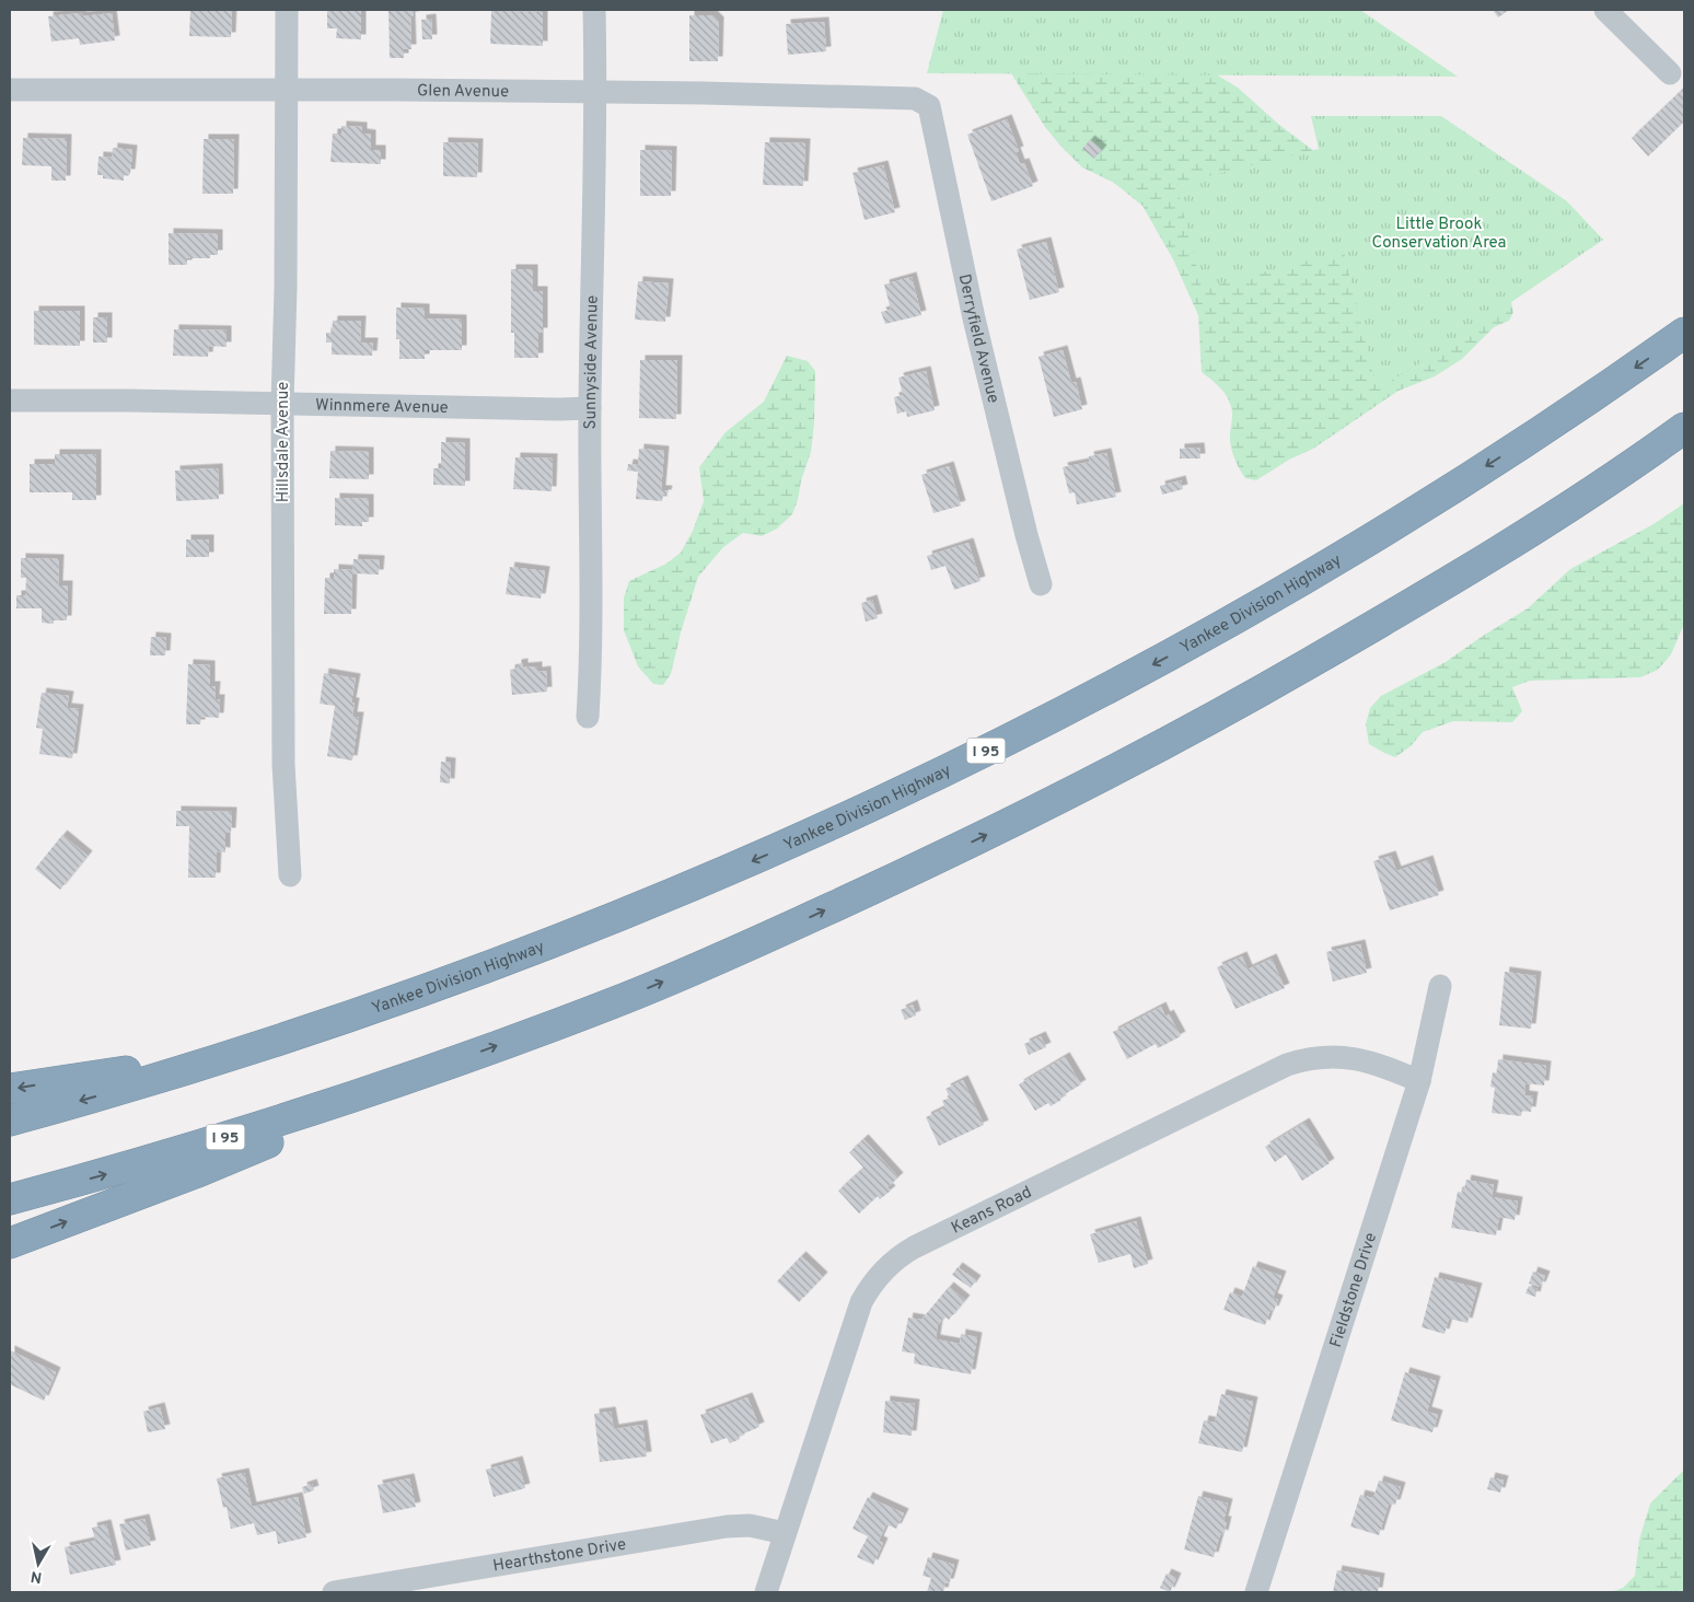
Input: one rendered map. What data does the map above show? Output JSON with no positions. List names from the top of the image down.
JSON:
{
  "streets": {
    "highway": ["Yankee Division Highway", "I 95"],
    "street": [
      "Glen Avenue",
      "Derryfield Avenue",
      "Sunnyside Avenue",
      "Winnmere Avenue",
      "Hillsdale Avenue",
      "Keans Road",
      "Fieldstone Drive",
      "Hearthstone Drive"
    ]
  },
  "crossings": [
    ["Glen Avenue", "Derryfield Avenue"],
    ["Glen Avenue", "Sunnyside Avenue"],
    ["Glen Avenue", "Hillsdale Avenue"],
    ["Sunnyside Avenue", "Winnmere Avenue"],
    ["Winnmere Avenue", "Hillsdale Avenue"],
    ["Keans Road", "Fieldstone Drive"],
    ["Keans Road", "Hearthstone Drive"]
  ],
  "parks": ["Little Brook Conservation Area"],
  "north": "bottom"
}
